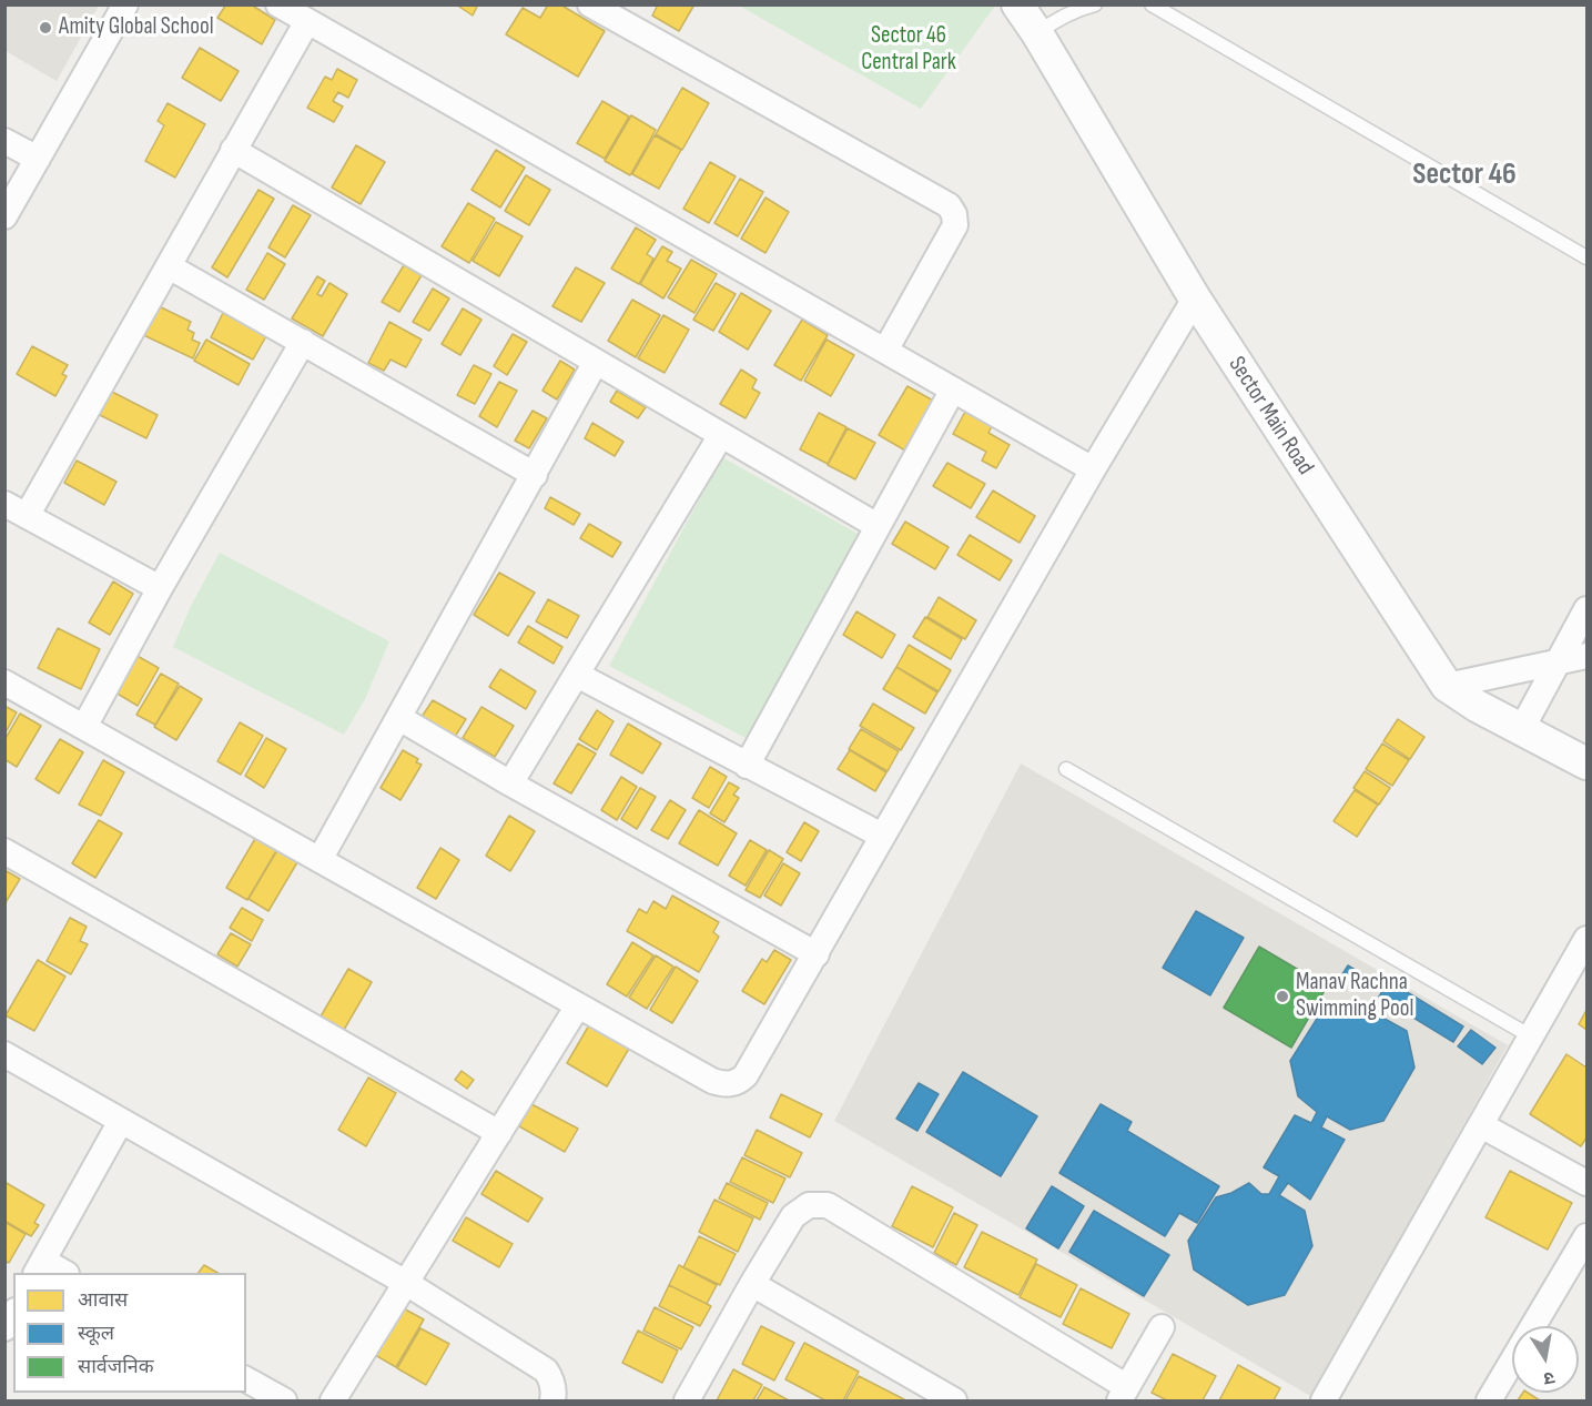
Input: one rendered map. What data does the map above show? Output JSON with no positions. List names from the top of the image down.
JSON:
{
  "streets": {
    "street": ["Sector Main Road"]
  },
  "districts": ["Sector 46"],
  "parks": ["Sector 46 Central Park"],
  "places": ["Amity Global School", "Manav Rachna Swimming Pool"],
  "legend": ["आवास", "स्कूल", "सार्वजनिक"],
  "north": "bottom"
}
